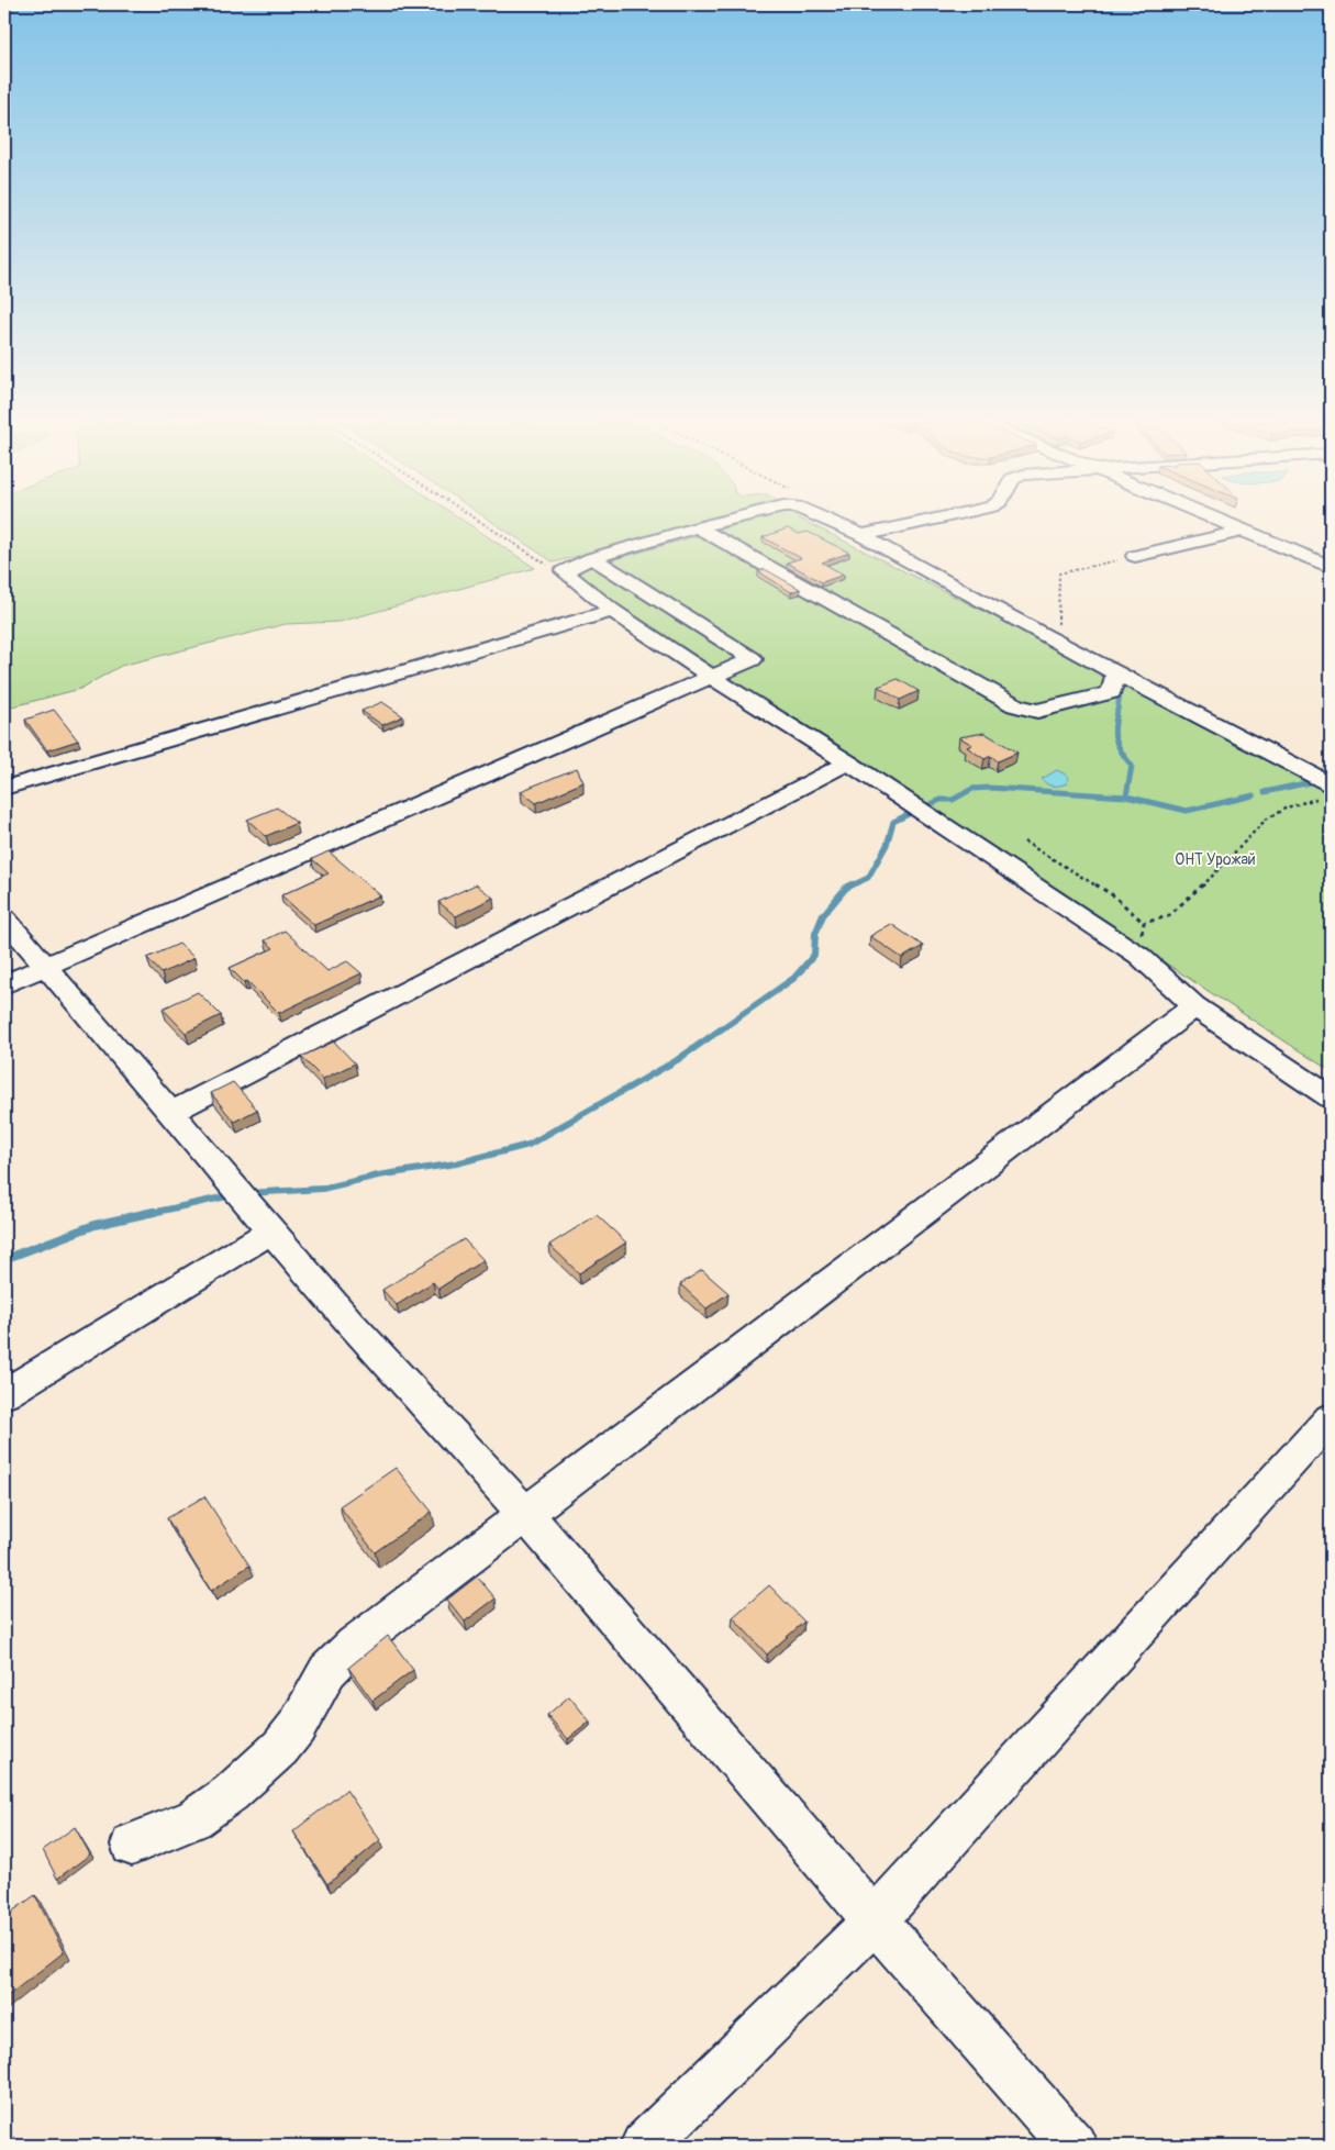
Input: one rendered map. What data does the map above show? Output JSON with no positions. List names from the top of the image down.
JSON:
{
  "parks": ["ОНТ Урожай"]
}
